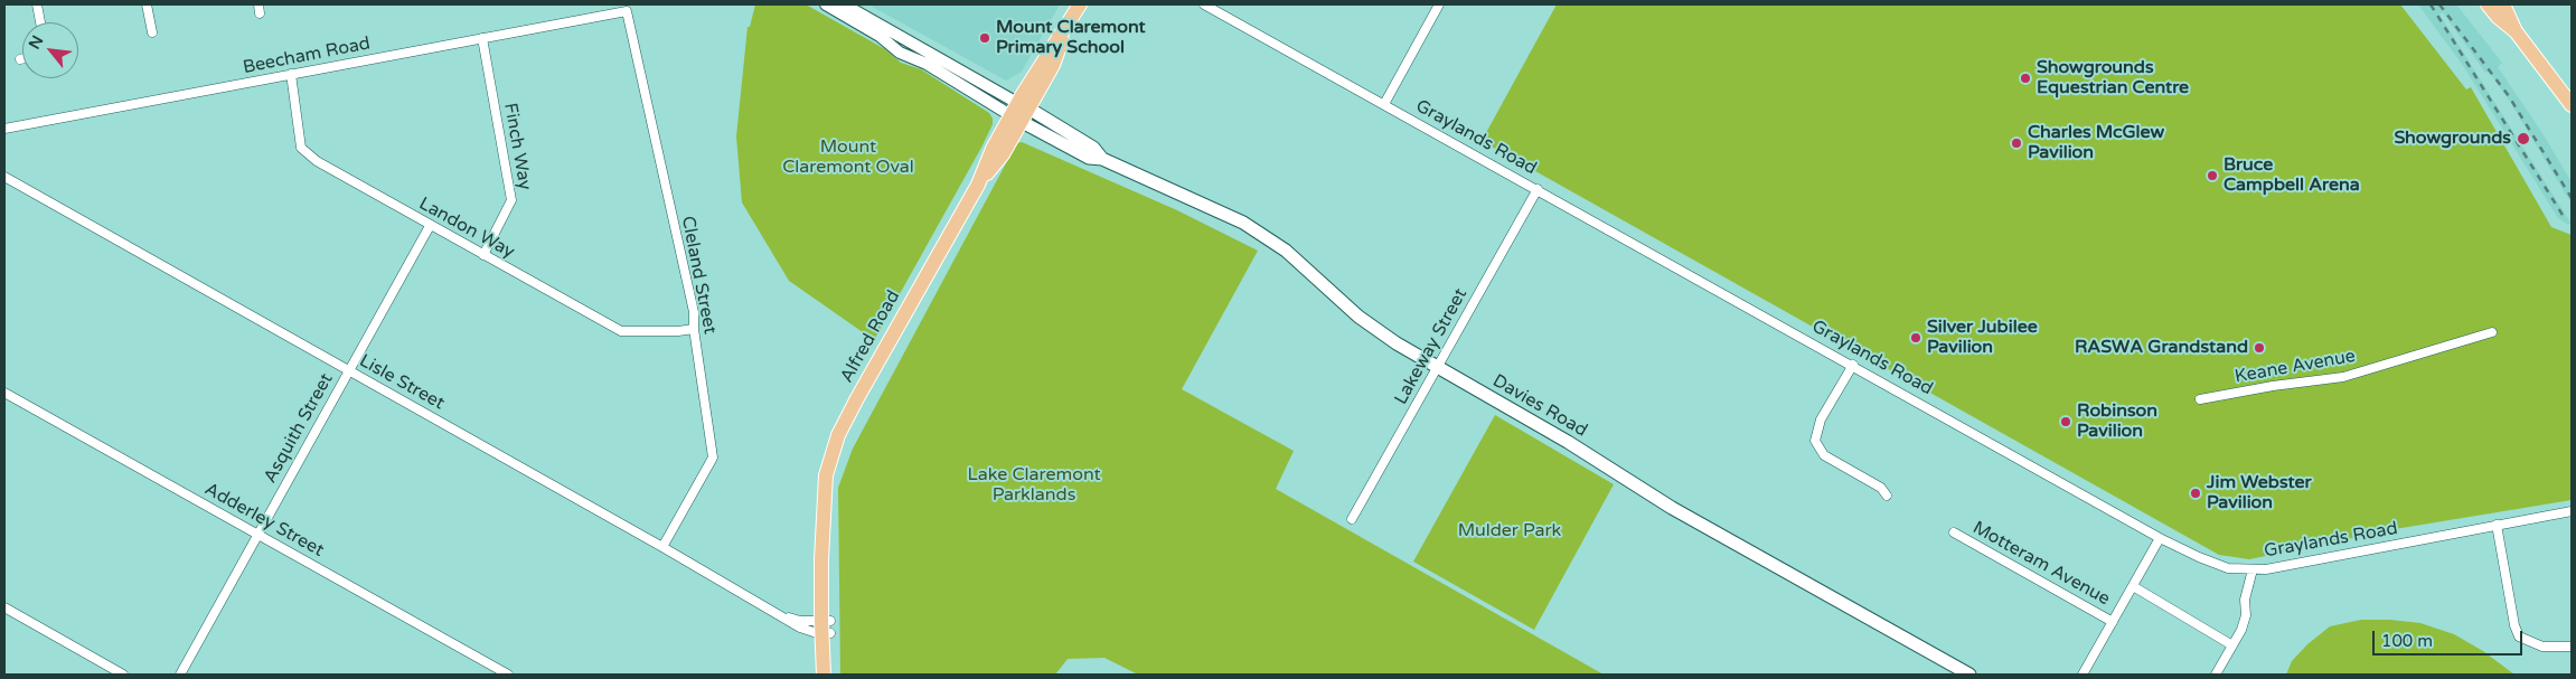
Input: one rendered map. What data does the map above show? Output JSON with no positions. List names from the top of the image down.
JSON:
{
  "streets": {
    "main road": ["Alfred Road", "Davies Road"],
    "street": [
      "Beecham Road",
      "Graylands Road",
      "Finch Way",
      "Landon Way",
      "Cleland Street",
      "Lakeway Street",
      "Keane Avenue",
      "Lisle Street",
      "Asquith Street",
      "Adderley Street",
      "Motteram Avenue"
    ]
  },
  "crossings": [
    ["Beecham Road", "Finch Way"],
    ["Beecham Road", "Landon Way"],
    ["Beecham Road", "Cleland Street"],
    ["Graylands Road", "Lakeway Street"],
    ["Finch Way", "Landon Way"],
    ["Landon Way", "Cleland Street"],
    ["Landon Way", "Asquith Street"],
    ["Cleland Street", "Lisle Street"],
    ["Alfred Road", "Lisle Street"],
    ["Alfred Road", "Davies Road"],
    ["Lakeway Street", "Davies Road"],
    ["Lisle Street", "Asquith Street"],
    ["Asquith Street", "Adderley Street"]
  ],
  "parks": ["Mount Claremont Oval", "Lake Claremont Parklands", "Mulder Park"],
  "places": [
    "Mount Claremont Primary School",
    "Showgrounds Equestrian Centre",
    "Showgrounds",
    "Charles McGlew Pavilion",
    "Bruce Campbell Arena",
    "Silver Jubilee Pavilion",
    "RASWA Grandstand",
    "Robinson Pavilion",
    "Jim Webster Pavilion"
  ],
  "scale_bar": "100 m",
  "north": "top left"
}
